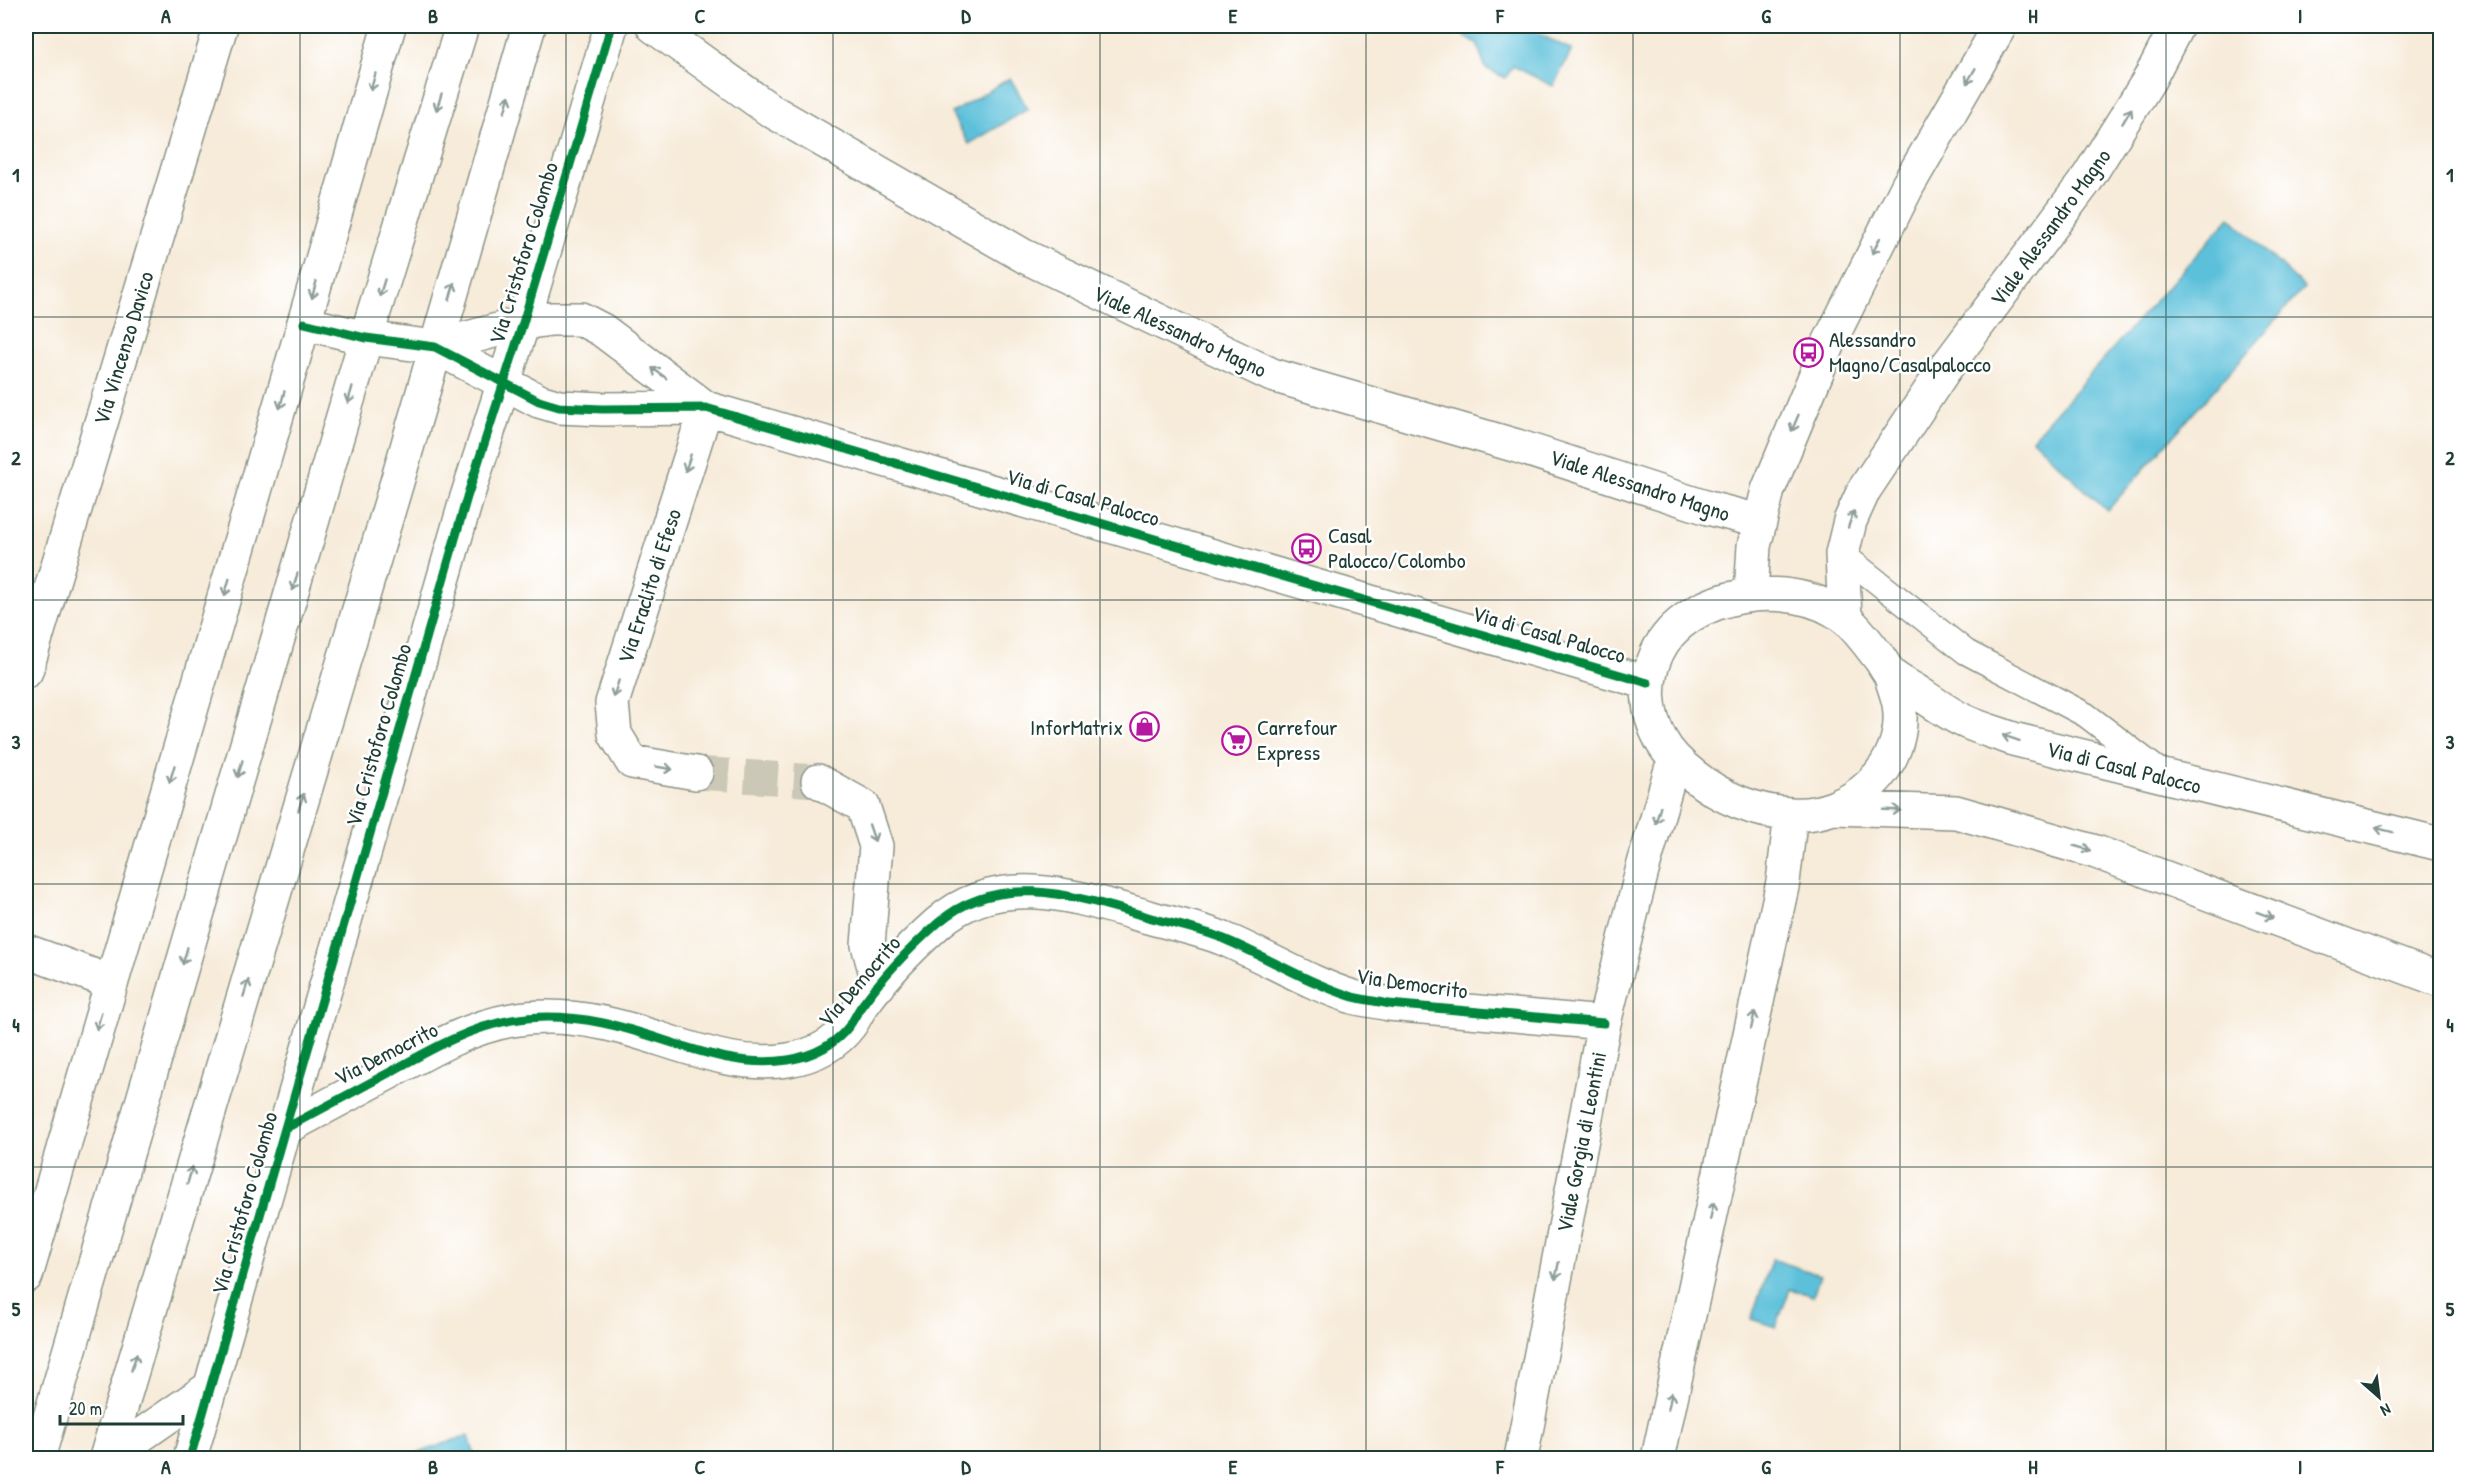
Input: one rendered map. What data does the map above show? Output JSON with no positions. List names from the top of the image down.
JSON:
{
  "streets": {
    "street": [
      "Viale Alessandro Magno",
      "Via Cristoforo Colombo",
      "Via Vincenzo Davico",
      "Via di Casal Palocco",
      "Via Eraclito di Efeso",
      "Via Democrito",
      "Viale Gorgia di Leontini"
    ]
  },
  "crossings": [
    ["Viale Alessandro Magno", "Via di Casal Palocco"],
    ["Via Cristoforo Colombo", "Via di Casal Palocco"],
    ["Via Cristoforo Colombo", "Via Democrito"],
    ["Via di Casal Palocco", "Via Eraclito di Efeso"],
    ["Via Democrito", "Viale Gorgia di Leontini"]
  ],
  "places": {
    "bus stop": ["Alessandro Magno/Casalpalocco", "Casal Palocco/Colombo"],
    "shop": ["InforMatrix"],
    "supermarket": ["Carrefour Express"]
  },
  "scale_bar": "20 m",
  "north": "bottom right",
  "grid": {
    "columns": [
      "A",
      "B",
      "C",
      "D",
      "E",
      "F",
      "G",
      "H",
      "I"
    ],
    "rows": [
      "1",
      "2",
      "3",
      "4",
      "5"
    ]
  }
}
